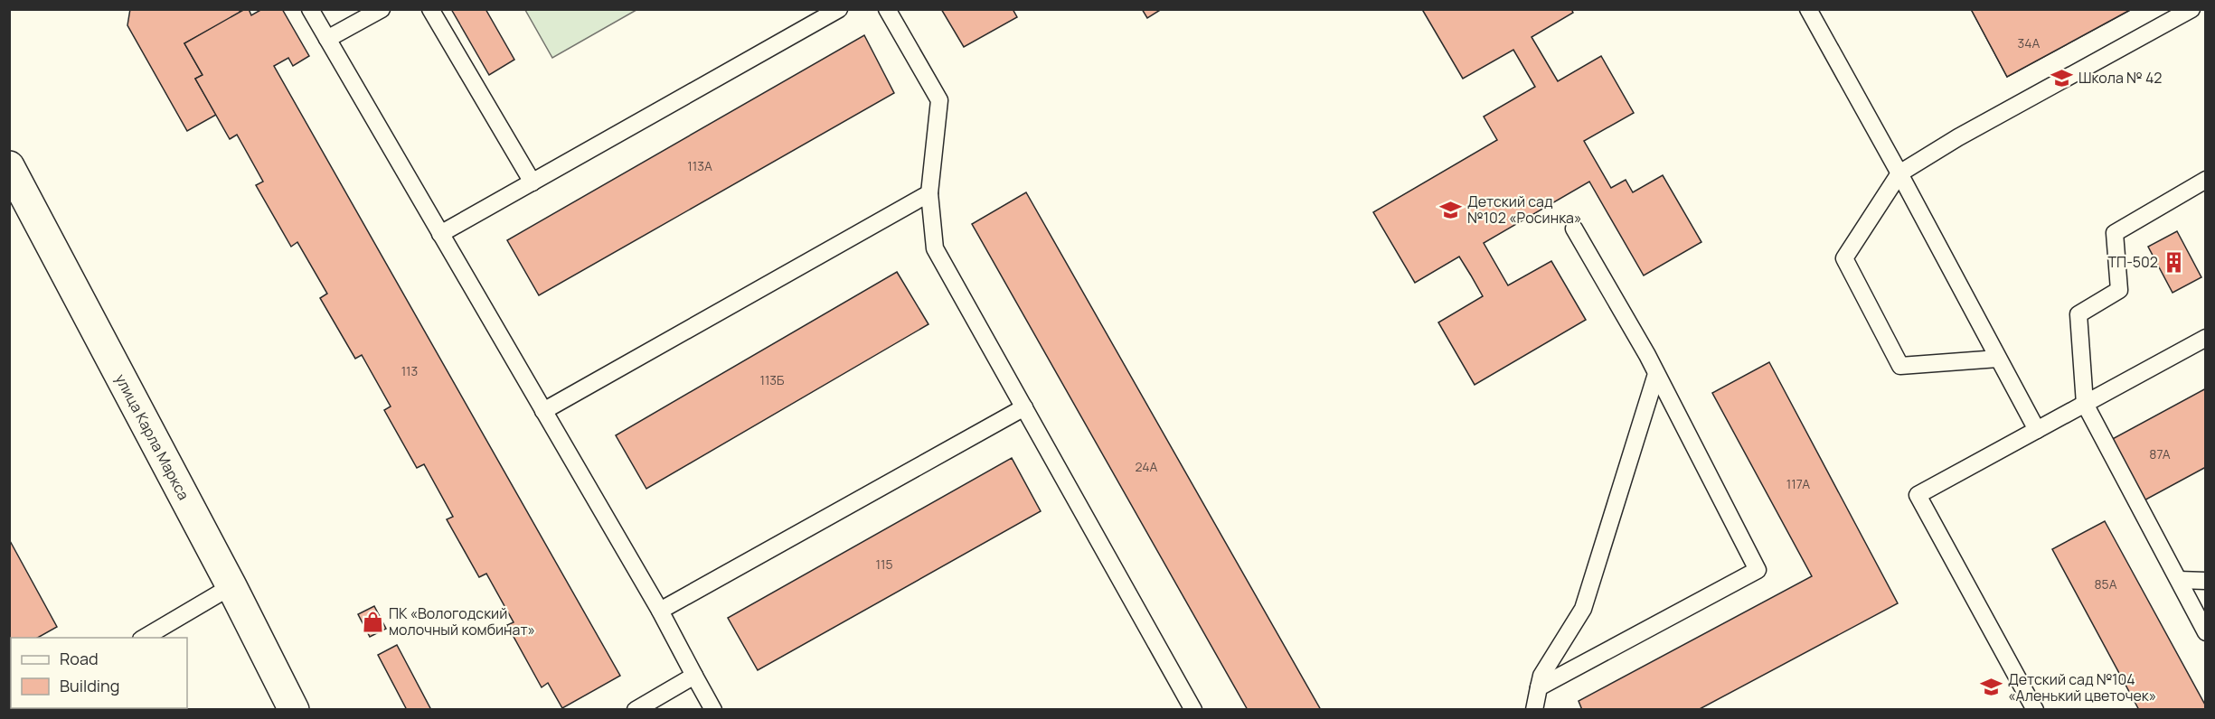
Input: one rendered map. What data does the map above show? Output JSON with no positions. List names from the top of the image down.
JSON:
{
  "streets": {
    "street": ["улица Карла Маркса"]
  },
  "places": {
    "school or university": ["Школа № 42", "Детский сад №102 «Росинка»", "Детский сад №104 «Аленький цветочек»"],
    "building": ["ТП-502"],
    "shop": ["ПК «Вологодский молочный комбинат»"]
  },
  "house_numbers": [
    "34А",
    "113А",
    "113",
    "113Б",
    "87А",
    "24А",
    "117А",
    "115",
    "85А"
  ],
  "legend": ["Road", "Building"]
}
